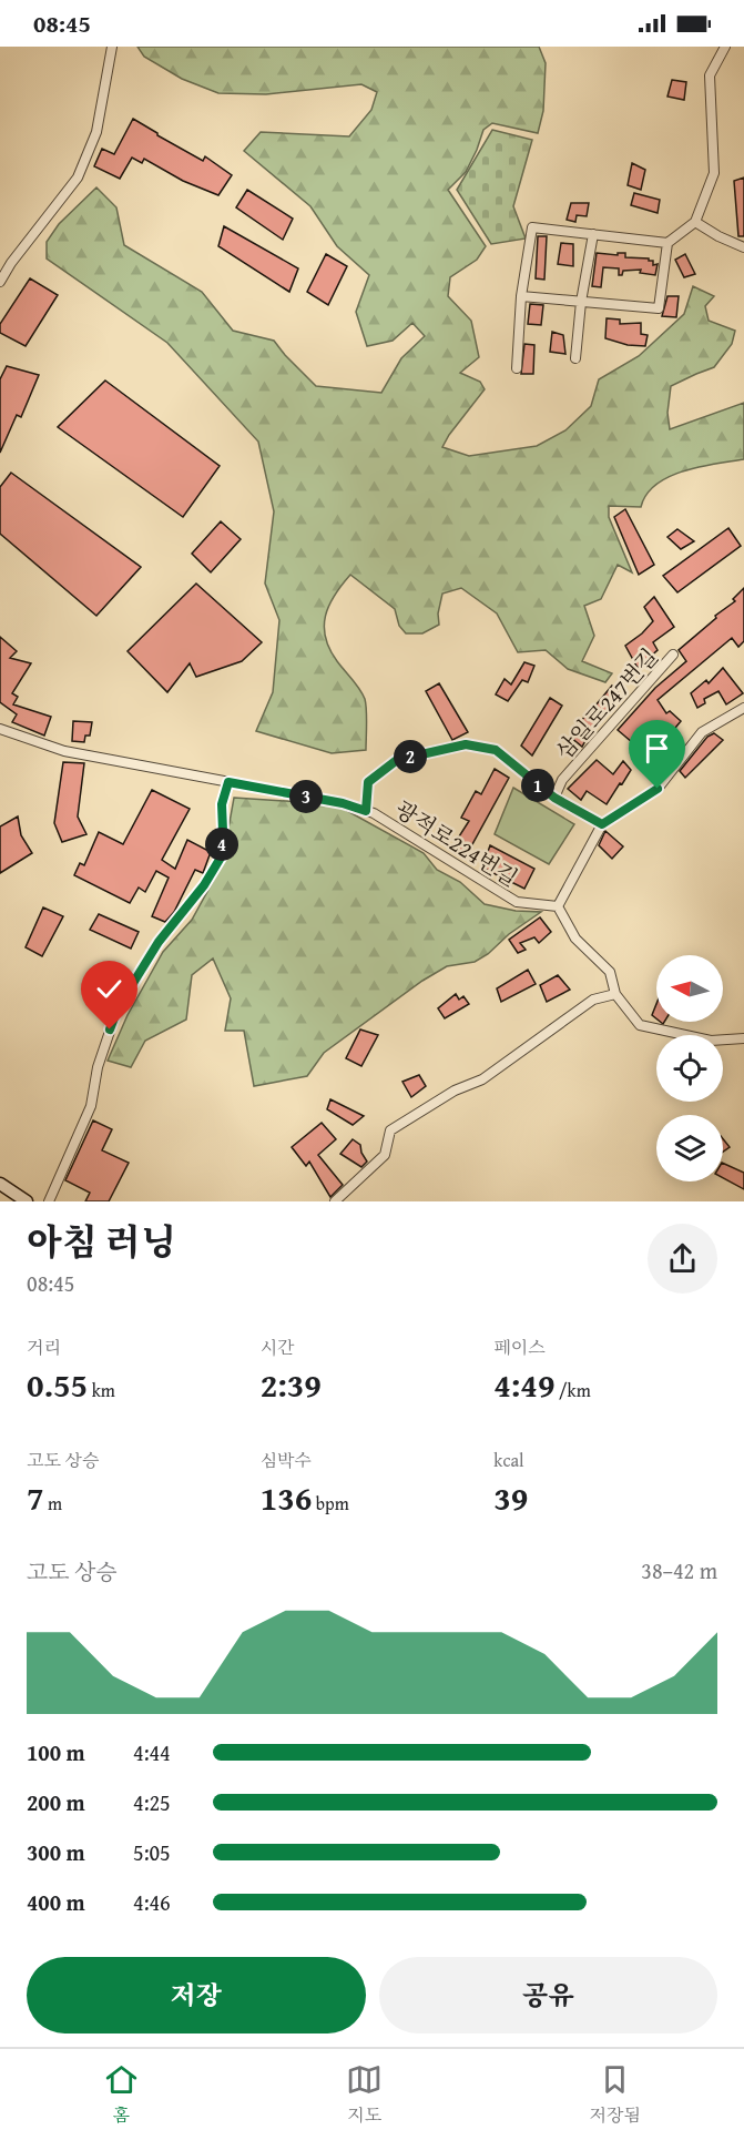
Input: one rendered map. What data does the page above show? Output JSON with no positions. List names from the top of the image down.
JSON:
{
  "streets": {
    "street": ["삼일로247번길", "광적로224번길"]
  },
  "north": "left",
  "page": {
    "status": "08:45",
    "pins": [
      "2",
      "1",
      "3",
      "4"
    ],
    "heading": ["아침 러닝", "08:45"],
    "stats": [
      ["거리", "0.55 km"],
      ["시간", "2:39"],
      ["페이스", "4:49 /km"],
      ["고도 상승", "7 m"],
      ["심박수", "136 bpm"],
      ["kcal", "39"]
    ],
    "chart": ["고도 상승", "38–42 m"],
    "list": [
      {
        "name": "100 m",
        "note": "4:44"
      },
      {
        "name": "200 m",
        "note": "4:25"
      },
      {
        "name": "300 m",
        "note": "5:05"
      },
      {
        "name": "400 m",
        "note": "4:46"
      }
    ],
    "buttons": ["저장", "공유"],
    "tabs": ["홈", "지도", "저장됨"]
  }
}
